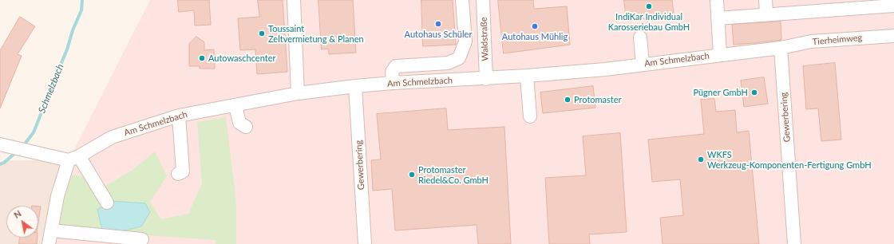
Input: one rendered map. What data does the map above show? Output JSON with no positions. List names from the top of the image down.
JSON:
{
  "streets": {
    "street": [
      "Waldstraße",
      "Tierheimweg",
      "Am Schmelzbach",
      "Gewerbering"
    ]
  },
  "crossings": [
    ["Waldstraße", "Am Schmelzbach"],
    ["Tierheimweg", "Am Schmelzbach"],
    ["Tierheimweg", "Gewerbering"],
    ["Am Schmelzbach", "Gewerbering"]
  ],
  "water": ["Schmelzbach"],
  "places": [
    "IndiKar Individual Karosseriebau GmbH",
    "Autohaus Schüler",
    "Autohaus Mühlig",
    "Toussaint Zeltvermietung & Planen",
    "Autowaschcenter",
    "Pügner GmbH",
    "Protomaster",
    "WKFS Werkzeug-Komponenten-Fertigung GmbH",
    "Protomaster Riedel&Co. GmbH"
  ],
  "north": "top left"
}
